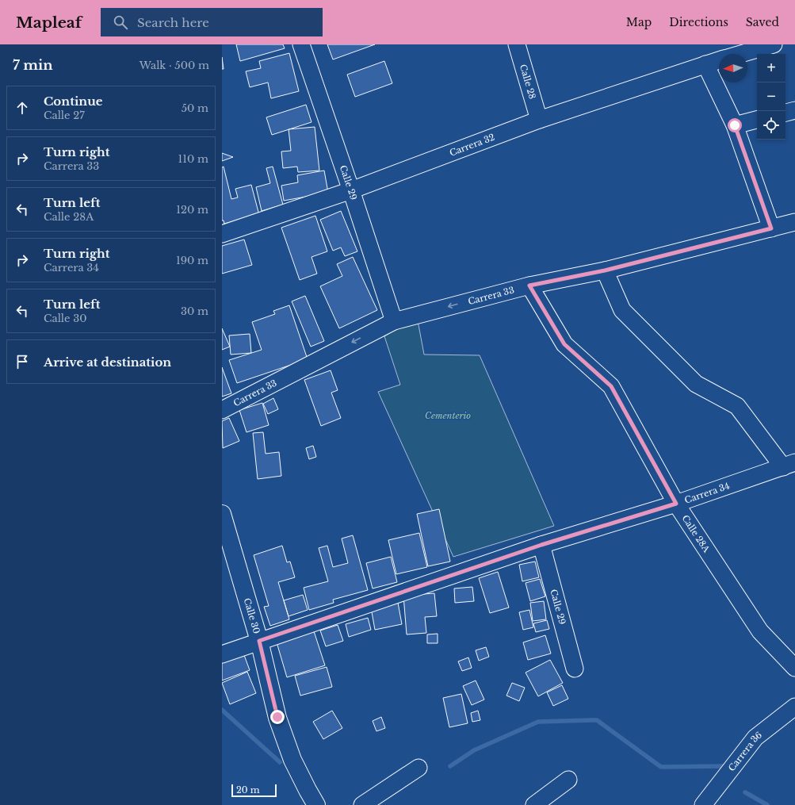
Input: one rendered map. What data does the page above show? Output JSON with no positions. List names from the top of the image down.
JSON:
{
  "streets": {
    "main road": ["Calle 30"],
    "street": [
      "Calle 28",
      "Carrera 32",
      "Calle 29",
      "Carrera 33",
      "Carrera 34",
      "Calle 28A",
      "Carrera 36"
    ]
  },
  "crossings": [
    ["Calle 28", "Carrera 32"],
    ["Carrera 32", "Calle 29"],
    ["Calle 29", "Carrera 33"],
    ["Calle 29", "Carrera 34"],
    ["Carrera 33", "Calle 28A"],
    ["Carrera 34", "Calle 28A"],
    ["Carrera 34", "Calle 30"]
  ],
  "one_way": ["Carrera 33"],
  "parks": ["Cementerio"],
  "scale_bar": "20 m",
  "north": "left",
  "page": {
    "header": "Mapleaf",
    "search": "Search here",
    "nav": ["Map", "Directions", "Saved"],
    "heading": ["7 min", "Walk · 500 m"],
    "map_buttons": ["+", "−"],
    "list": [
      ["Continue", "Calle 27", "50 m"],
      ["Turn right", "Carrera 33", "110 m"],
      ["Turn left", "Calle 28A", "120 m"],
      ["Turn right", "Carrera 34", "190 m"],
      ["Turn left", "Calle 30", "30 m"],
      "Arrive at destination"
    ],
    "scale": "20 m"
  }
}
